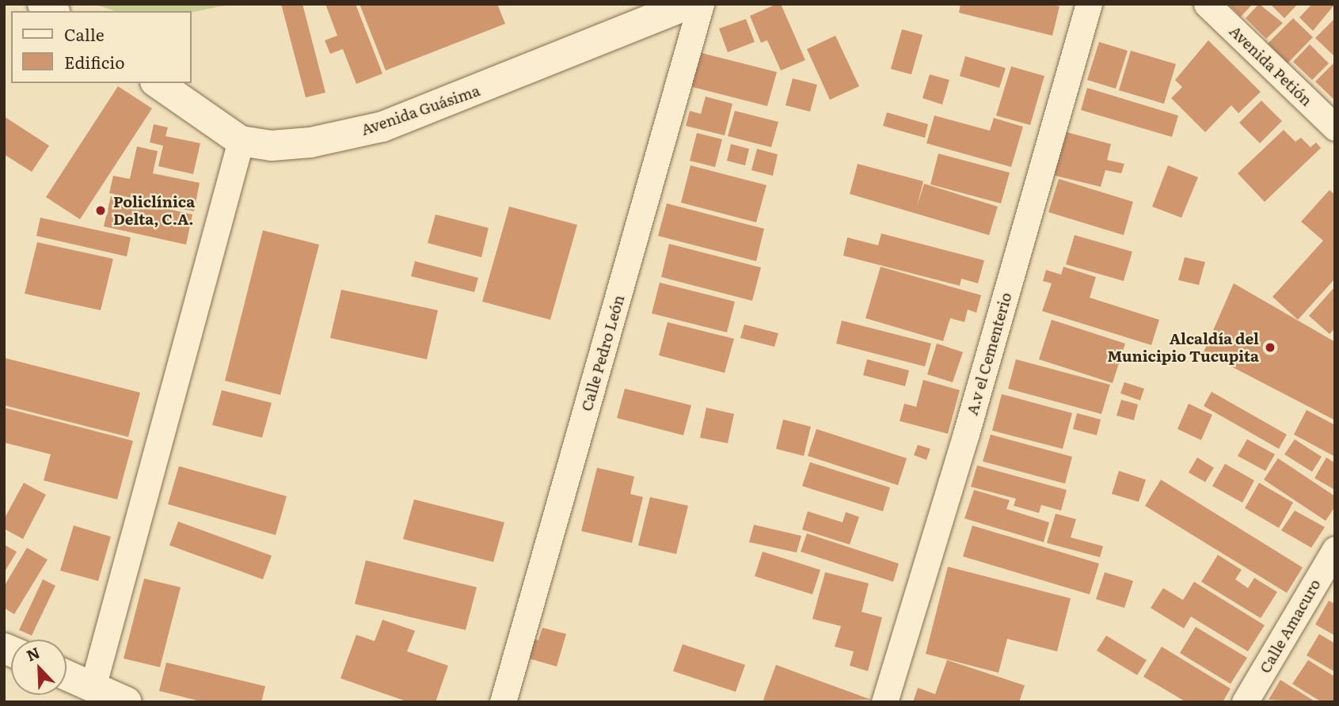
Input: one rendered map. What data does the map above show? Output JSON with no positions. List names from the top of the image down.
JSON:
{
  "streets": {
    "main road": ["Avenida Guásima"],
    "street": [
      "Avenida Petión",
      "Calle Pedro León",
      "A.v el Cementerio",
      "Calle Amacuro"
    ]
  },
  "places": ["Policlínica Delta, C.A.", "Alcaldía del Municipio Tucupita"],
  "legend": ["Calle", "Edificio"],
  "north": "top left"
}
